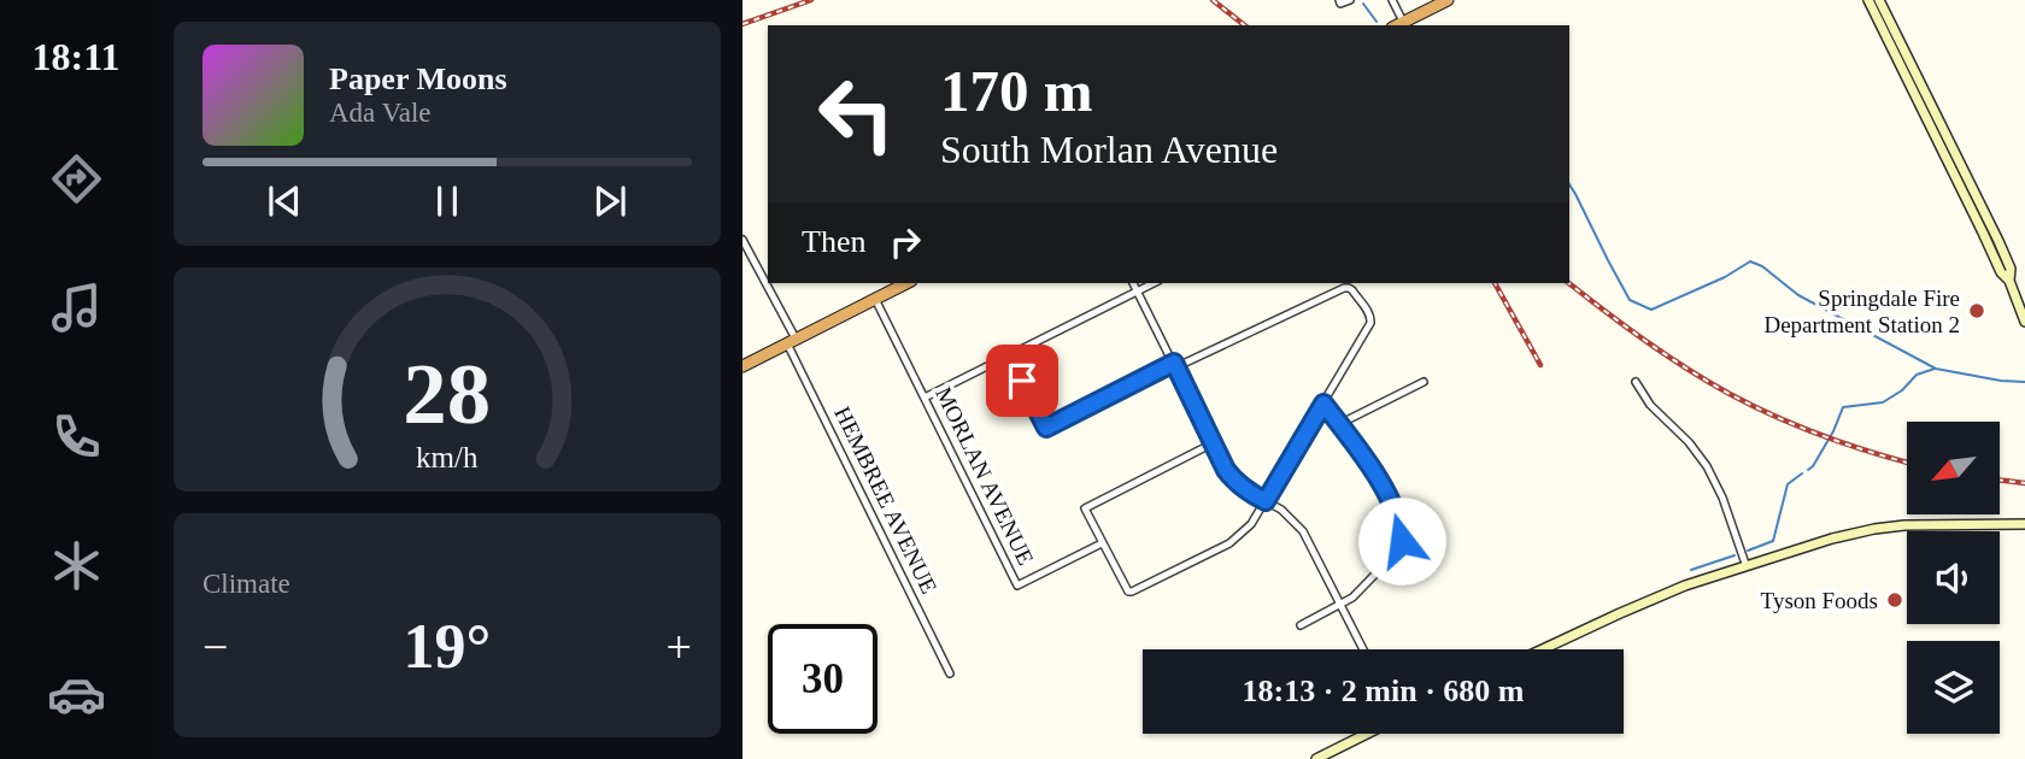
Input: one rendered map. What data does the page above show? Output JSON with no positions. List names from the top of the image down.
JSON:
{
  "streets": {
    "street": ["MORLAN AVENUE", "HEMBREE AVENUE"]
  },
  "places": ["Springdale Fire Department Station 2", "Tyson Foods"],
  "north": "bottom left",
  "page": {
    "tabs": "18:11",
    "turn": ["170 m", "South Morlan Avenue"],
    "song": ["Paper Moons", "Ada Vale"],
    "then": "Then",
    "tile": "Climate",
    "heat": ["−", "19°", "+"],
    "limit": "30",
    "trip": "18:13 · 2 min · 680 m",
    "gauge": ["28", "km/h"]
  }
}
